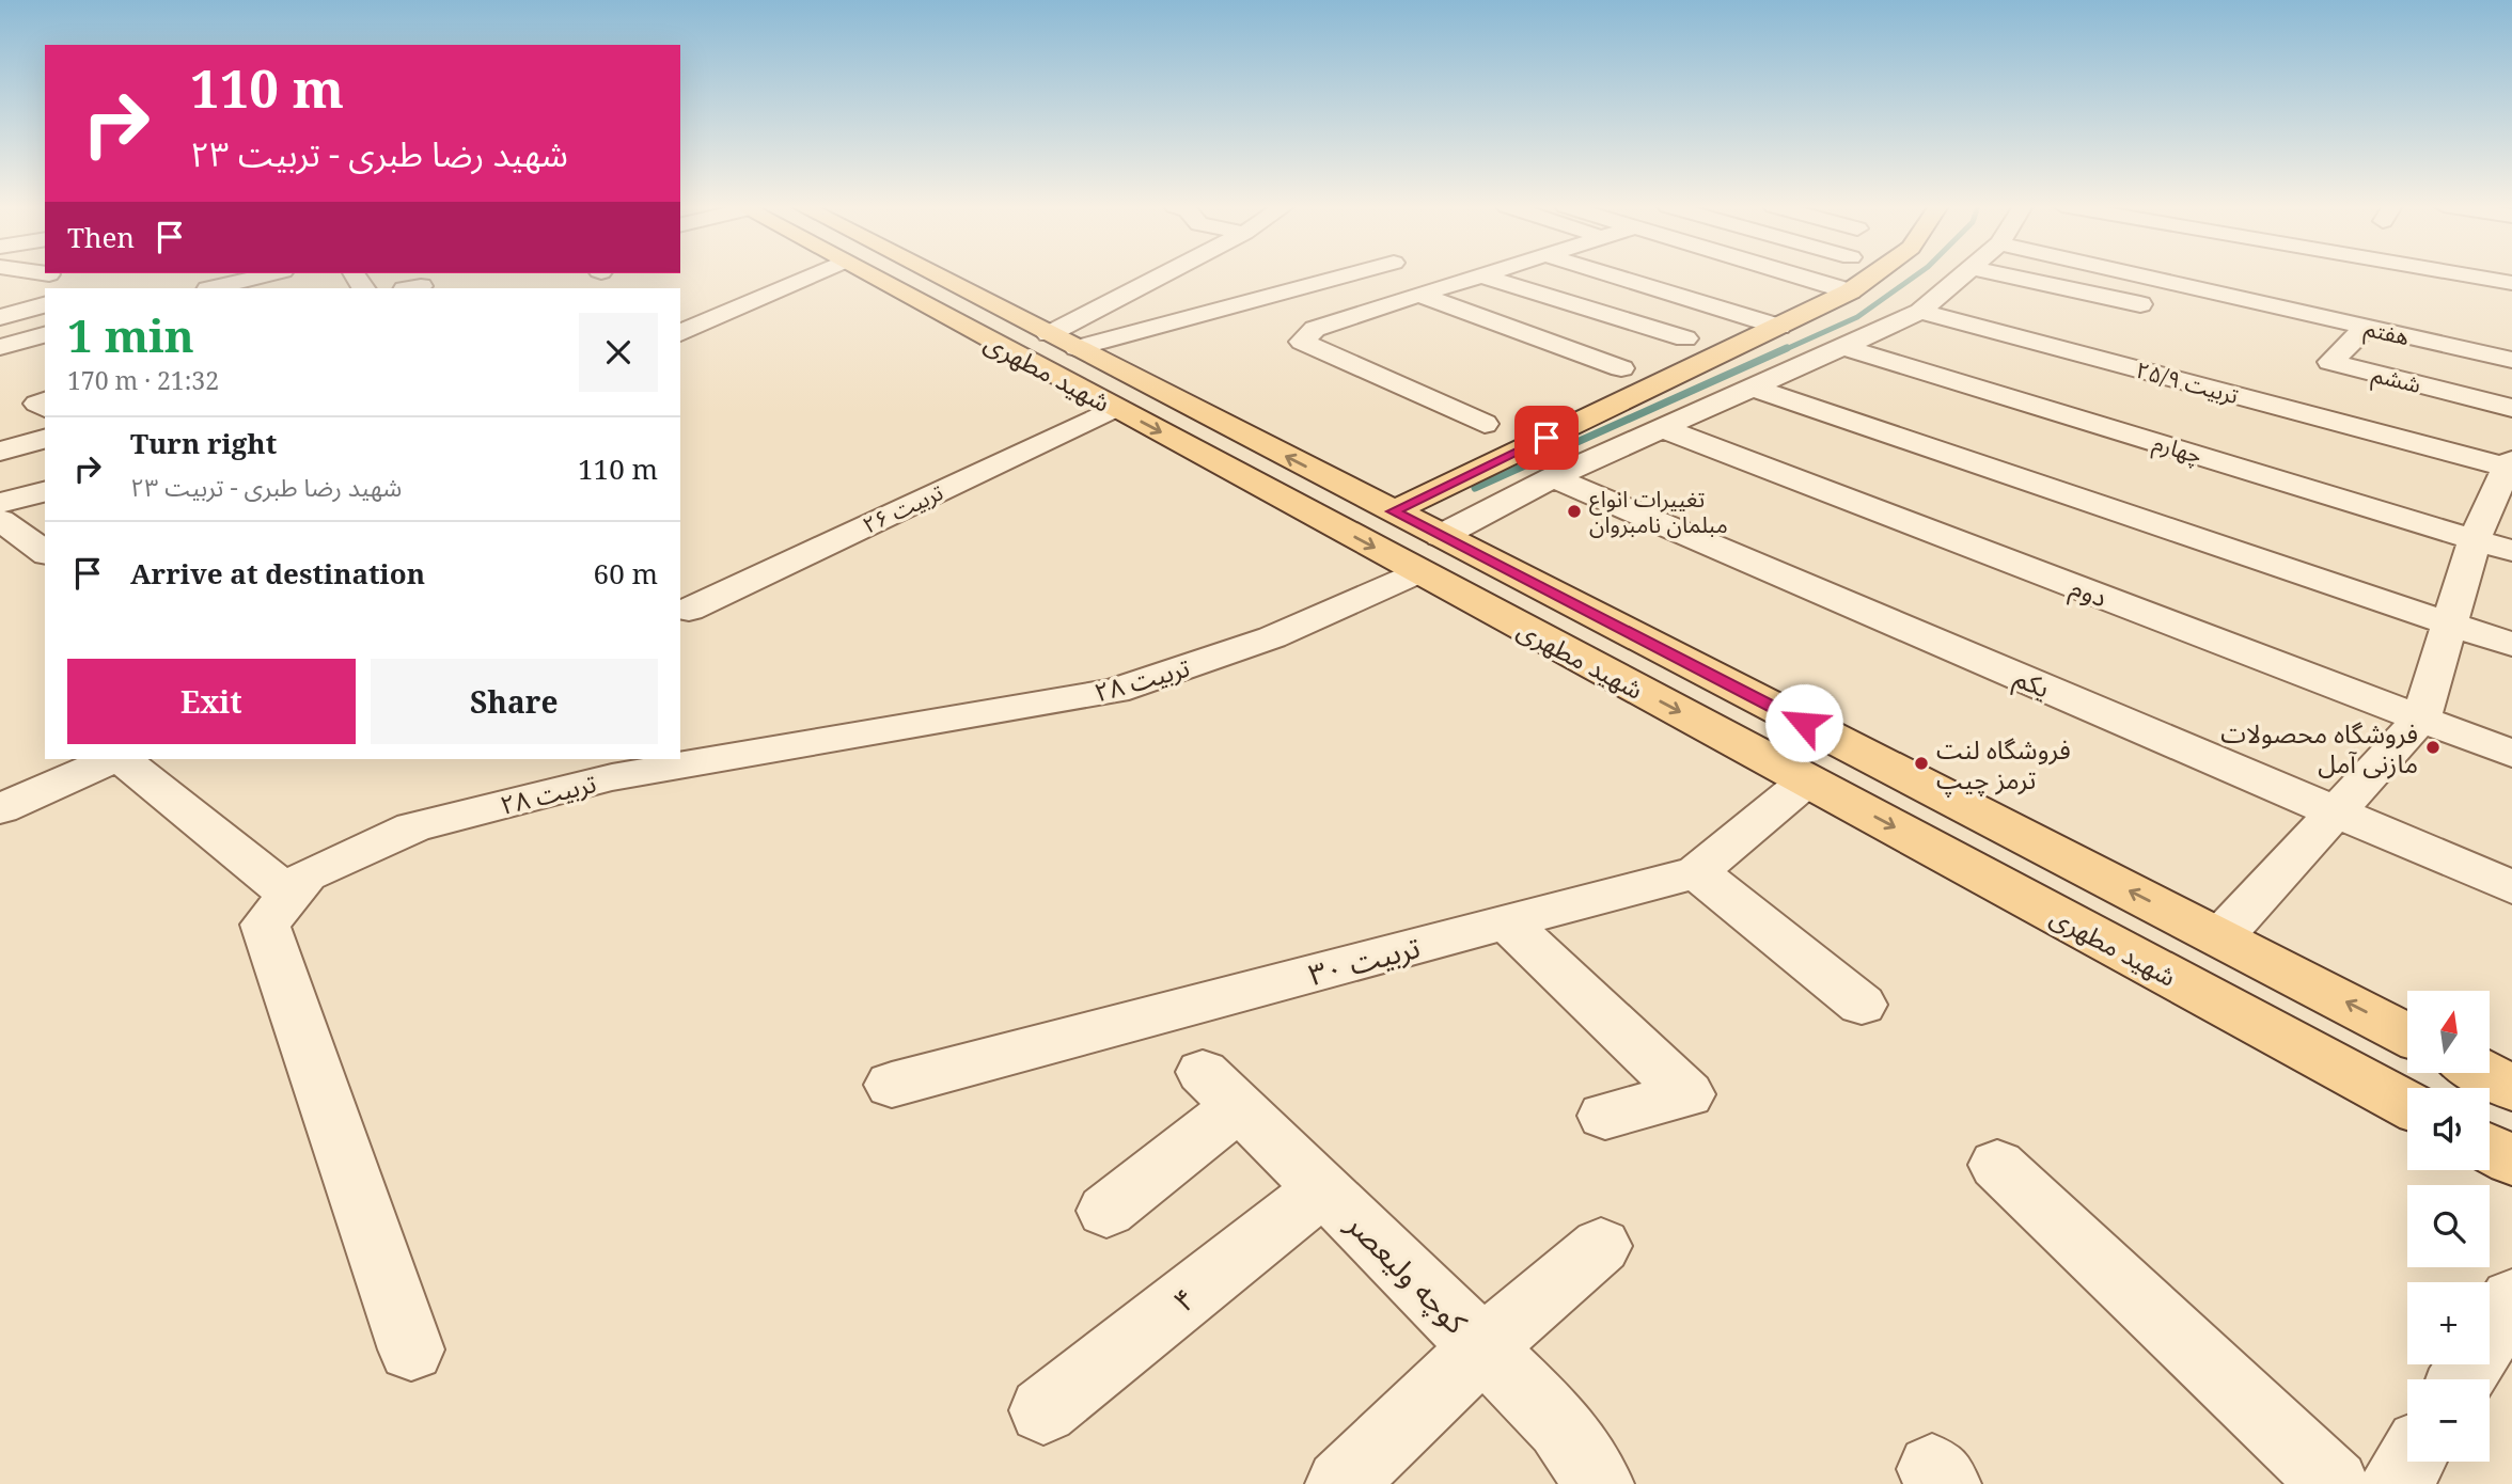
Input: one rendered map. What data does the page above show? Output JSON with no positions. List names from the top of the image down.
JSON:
{
  "streets": {
    "main road": ["شهید مطهری"],
    "street": [
      "هفتم",
      "ششم",
      "تربیت ۲۵/۹",
      "چهارم",
      "تربیت ۲۶",
      "دوم",
      "تربیت ۲۸",
      "یکم",
      "تربیت ۳۰",
      "کوچه ولیعصر",
      "۴"
    ]
  },
  "crossings": [
    ["هفتم", "ششم"],
    ["شهید مطهری", "تربیت ۲۶"],
    ["شهید مطهری", "تربیت ۲۸"],
    ["شهید مطهری", "تربیت ۳۰"],
    ["تربیت ۲۵/۹", "تربیت ۲۸"],
    ["چهارم", "تربیت ۲۸"],
    ["دوم", "تربیت ۲۸"],
    ["تربیت ۲۸", "یکم"],
    ["کوچه ولیعصر", "۴"]
  ],
  "places": ["تغییرات انواع مبلمان نامبروان", "فروشگاه محصولات مازنی آمل", "فروشگاه لنت ترمز چیپ"],
  "north": "top",
  "page": {
    "turn": ["110 m", "شهید رضا طبری - تربیت ۲۳"],
    "then": "Then",
    "heading": ["1 min", "170 m · 21:32"],
    "list": [
      {
        "name": "Turn right",
        "note": "شهید رضا طبری - تربیت ۲۳",
        "value": "110 m"
      },
      {
        "name": "Arrive at destination",
        "value": "60 m"
      }
    ],
    "buttons": ["Exit", "Share"],
    "map_buttons": ["+", "−"]
  }
}
